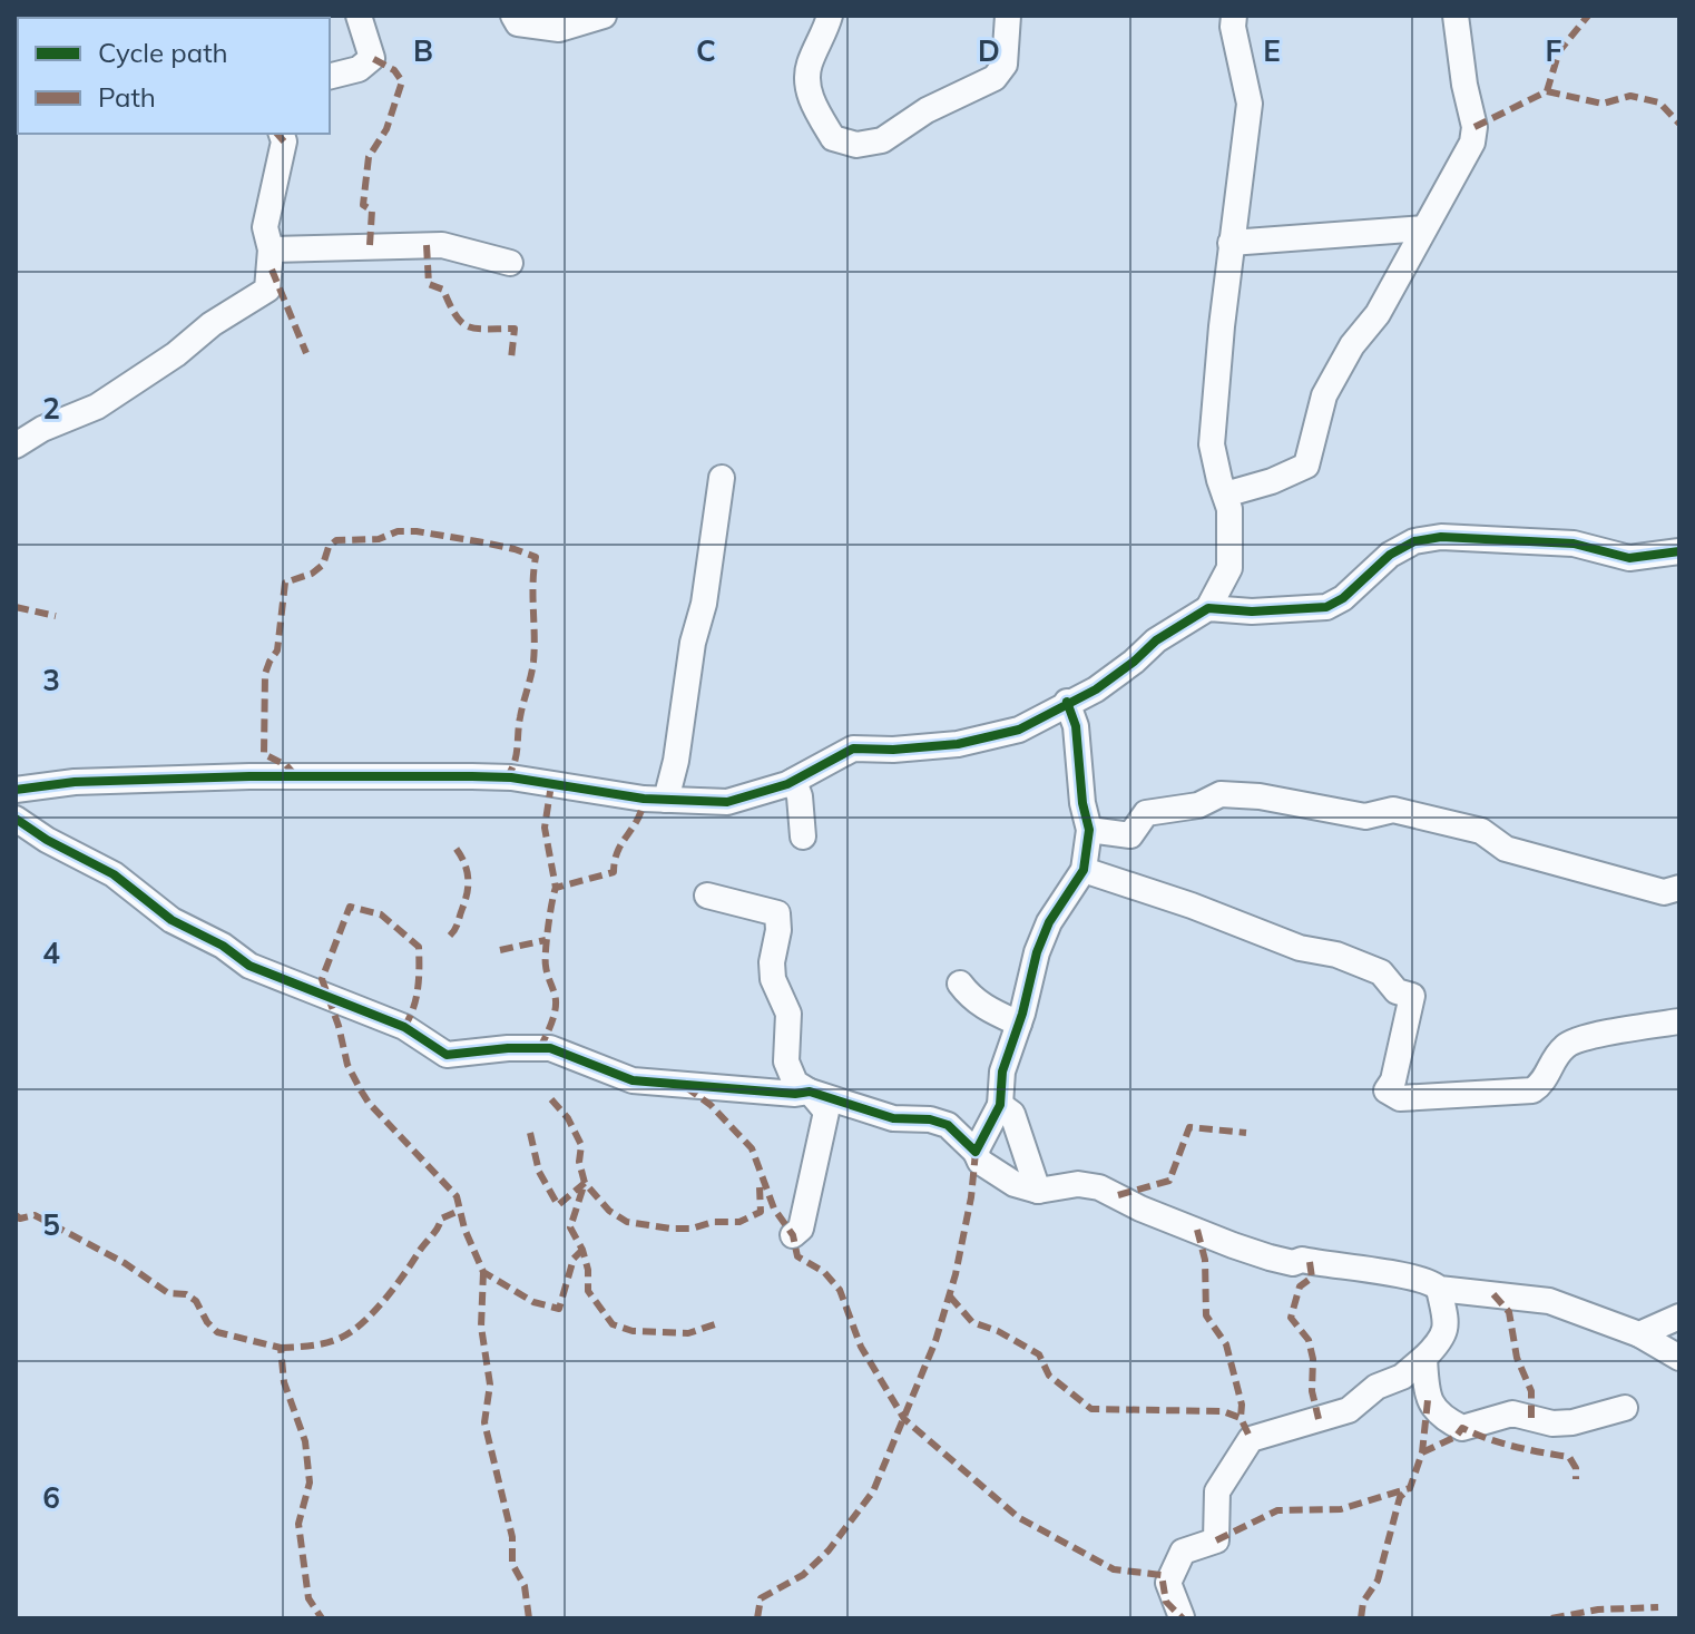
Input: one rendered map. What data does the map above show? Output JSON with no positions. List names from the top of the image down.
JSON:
{
  "legend": ["Cycle path", "Path"],
  "grid": {
    "columns": [
      "B",
      "C",
      "D",
      "E",
      "F"
    ],
    "rows": [
      "2",
      "3",
      "4",
      "5",
      "6"
    ]
  }
}
